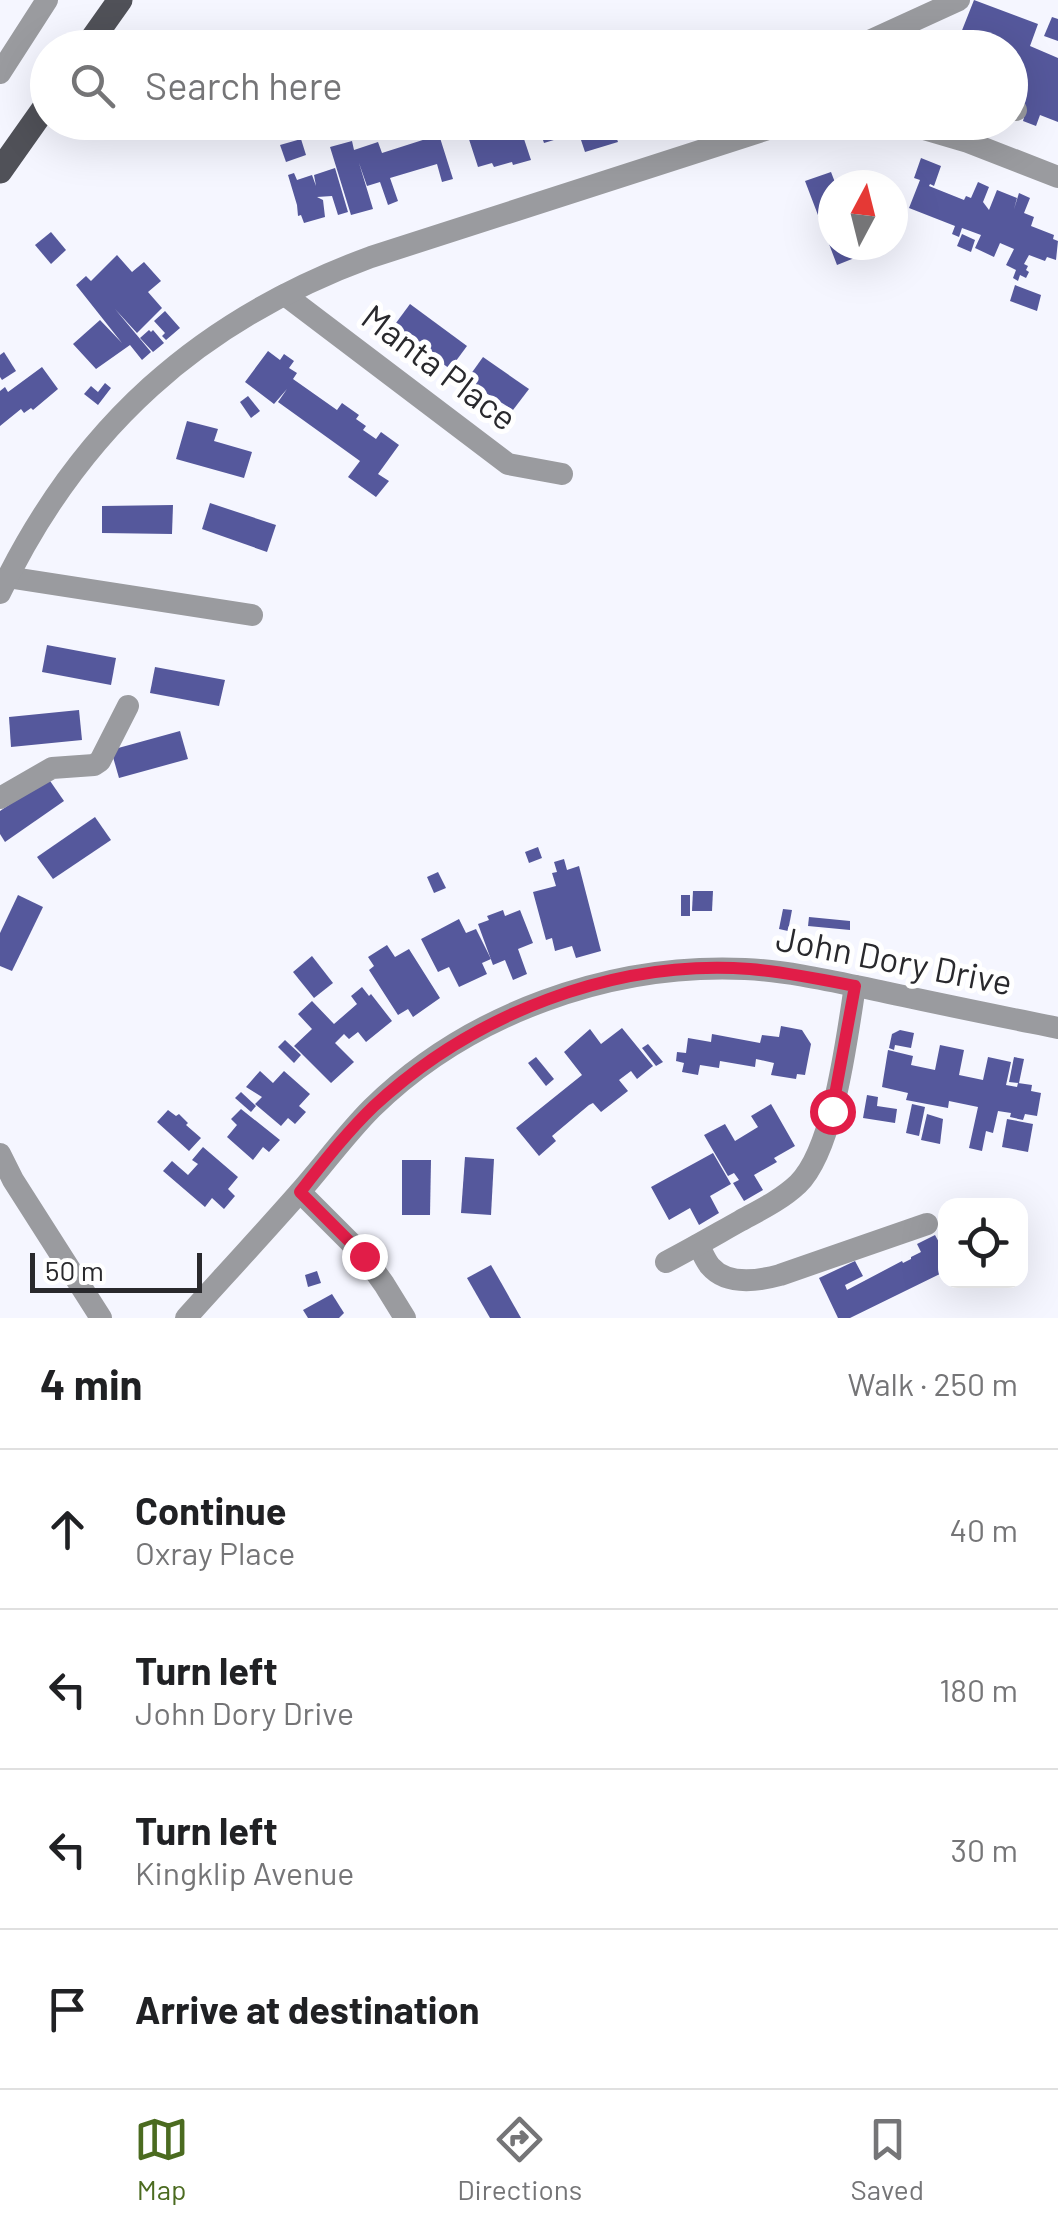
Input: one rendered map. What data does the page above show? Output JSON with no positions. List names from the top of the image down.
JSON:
{
  "streets": {
    "street": ["Manta Place", "John Dory Drive"]
  },
  "scale_bar": "50 m",
  "north": "top",
  "page": {
    "search": "Search here",
    "scale": "50 m",
    "heading": ["4 min", "Walk · 250 m"],
    "list": [
      ["Continue", "Oxray Place", "40 m"],
      ["Turn left", "John Dory Drive", "180 m"],
      ["Turn left", "Kingklip Avenue", "30 m"],
      "Arrive at destination"
    ],
    "nav": ["Map", "Directions", "Saved"]
  }
}
